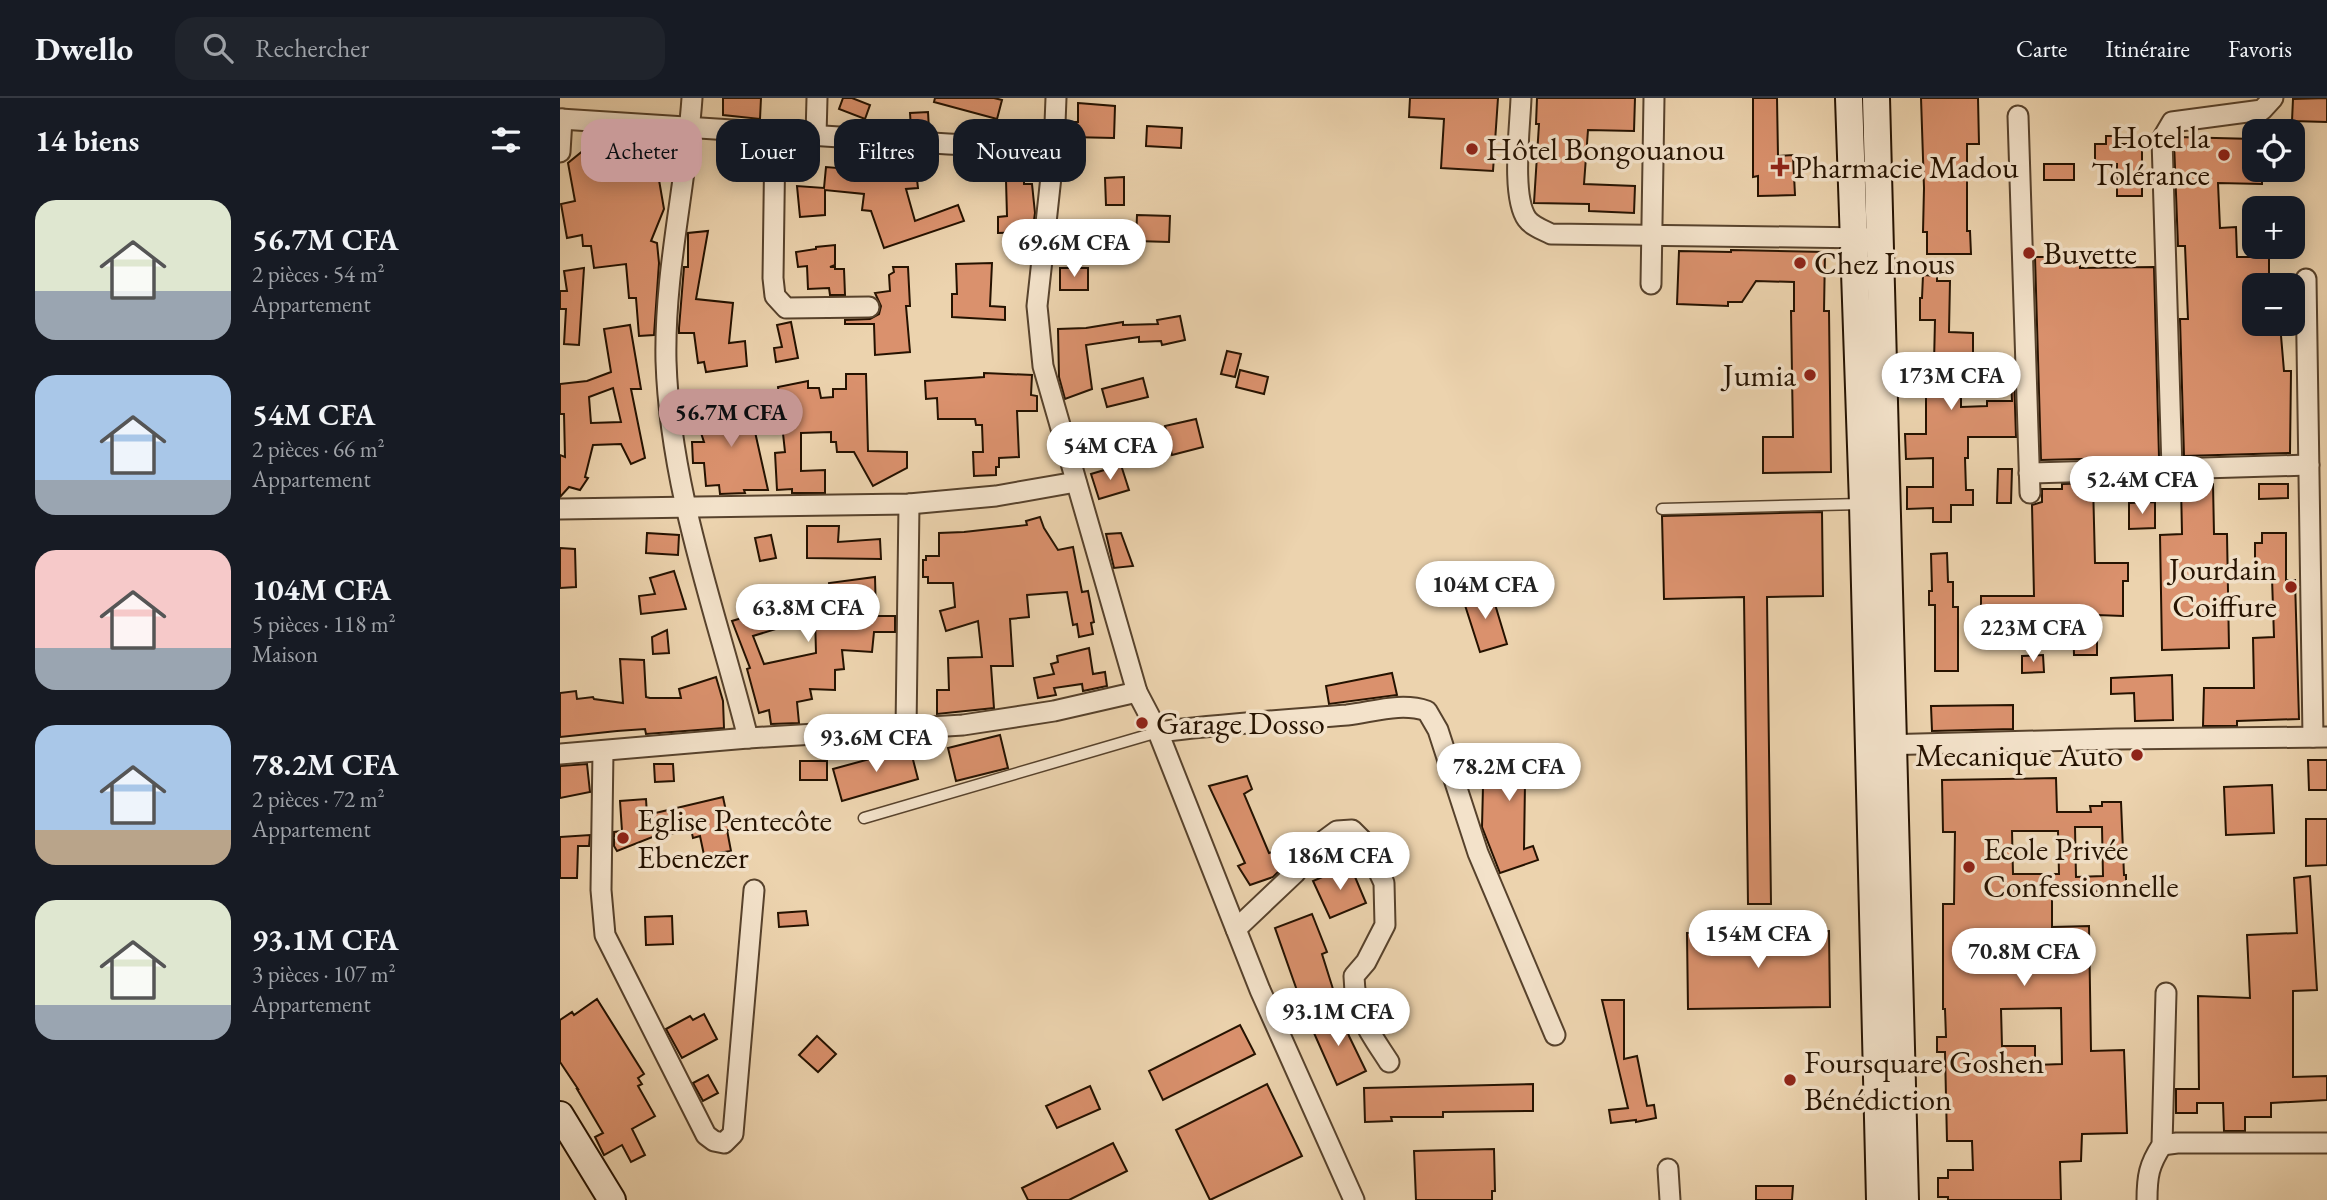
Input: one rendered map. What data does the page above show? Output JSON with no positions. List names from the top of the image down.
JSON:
{
  "places": {
    "other": [
      "Hôtel Bongouanou",
      "Hotel la Tolérance",
      "Buvette",
      "Chez Inous",
      "Jumia",
      "Jourdain Coiffure",
      "Garage Dosso",
      "Mecanique Auto",
      "Eglise Pentecôte Ebenezer",
      "Ecole Privée Confessionnelle",
      "Foursquare Goshen Bénédiction"
    ],
    "health": ["Pharmacie Madou"]
  },
  "page": {
    "header": "Dwello",
    "search": "Rechercher",
    "nav": ["Carte", "Itinéraire", "Favoris"],
    "heading": "14 biens",
    "map_buttons": ["+", "−"],
    "chip": [
      "Acheter",
      "Louer",
      "Filtres",
      "Nouveau"
    ],
    "list": [
      {
        "name": "56.7M CFA",
        "note": "2 pièces · 54 m² · Appartement"
      },
      {
        "name": "54M CFA",
        "note": "2 pièces · 66 m² · Appartement"
      },
      {
        "name": "104M CFA",
        "note": "5 pièces · 118 m² · Maison"
      },
      {
        "name": "78.2M CFA",
        "note": "2 pièces · 72 m² · Appartement"
      },
      {
        "name": "93.1M CFA",
        "note": "3 pièces · 107 m² · Appartement"
      }
    ],
    "price": [
      "69.6M CFA",
      "173M CFA",
      "56.7M CFA",
      "54M CFA",
      "52.4M CFA",
      "104M CFA",
      "63.8M CFA",
      "223M CFA",
      "93.6M CFA",
      "78.2M CFA",
      "186M CFA",
      "154M CFA",
      "70.8M CFA",
      "93.1M CFA"
    ]
  }
}
